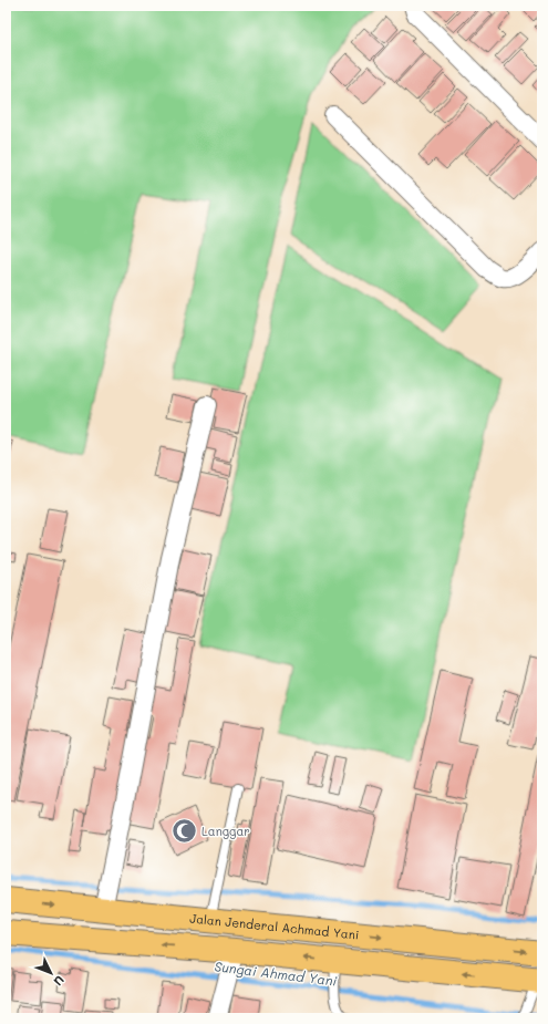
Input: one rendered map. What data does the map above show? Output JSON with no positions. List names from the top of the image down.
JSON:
{
  "streets": {
    "highway": ["Jalan Jenderal Achmad Yani"]
  },
  "water": ["Sungai Ahmad Yani"],
  "places": {
    "mosque": ["Langgar"]
  },
  "north": "bottom right"
}
